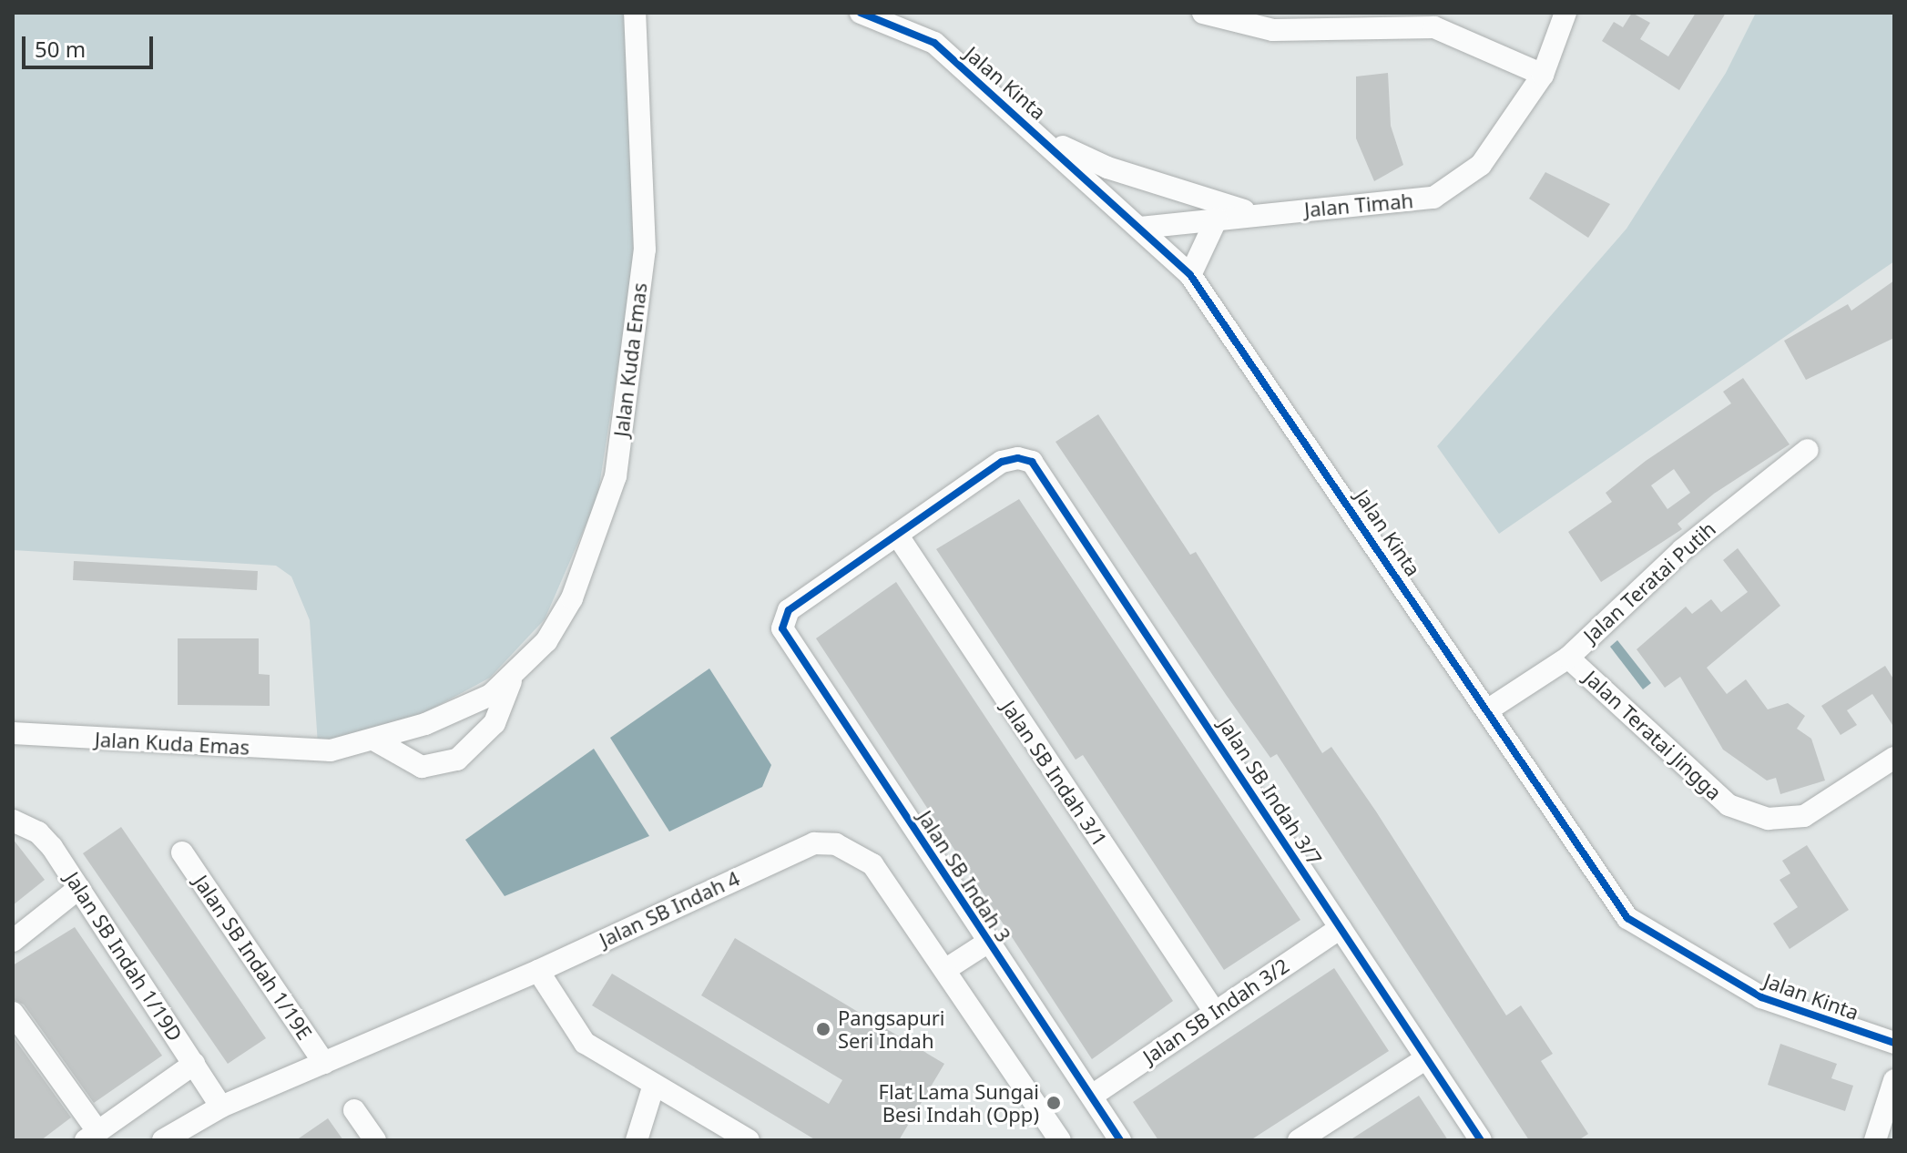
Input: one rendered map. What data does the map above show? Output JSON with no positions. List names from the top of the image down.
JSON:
{
  "streets": {
    "street": [
      "Jalan Kinta",
      "Jalan Timah",
      "Jalan Kuda Emas",
      "Jalan Teratai Putih",
      "Jalan Teratai Jingga",
      "Jalan SB Indah 3/1",
      "Jalan SB Indah 3/7",
      "Jalan SB Indah 3",
      "Jalan SB Indah 4",
      "Jalan SB Indah 1/19D",
      "Jalan SB Indah 1/19E",
      "Jalan SB Indah 3/2"
    ]
  },
  "crossings": [
    ["Jalan Kinta", "Jalan Timah"],
    ["Jalan Kinta", "Jalan Teratai Putih"],
    ["Jalan Teratai Putih", "Jalan Teratai Jingga"],
    ["Jalan SB Indah 3/1", "Jalan SB Indah 3/7"],
    ["Jalan SB Indah 3/1", "Jalan SB Indah 3"],
    ["Jalan SB Indah 3/1", "Jalan SB Indah 3/2"],
    ["Jalan SB Indah 3/7", "Jalan SB Indah 3"],
    ["Jalan SB Indah 3/7", "Jalan SB Indah 3/2"],
    ["Jalan SB Indah 3", "Jalan SB Indah 3/2"],
    ["Jalan SB Indah 4", "Jalan SB Indah 1/19D"],
    ["Jalan SB Indah 4", "Jalan SB Indah 1/19E"]
  ],
  "places": ["Pangsapuri Seri Indah", "Flat Lama Sungai Besi Indah (Opp)"],
  "scale_bar": "50 m"
}
